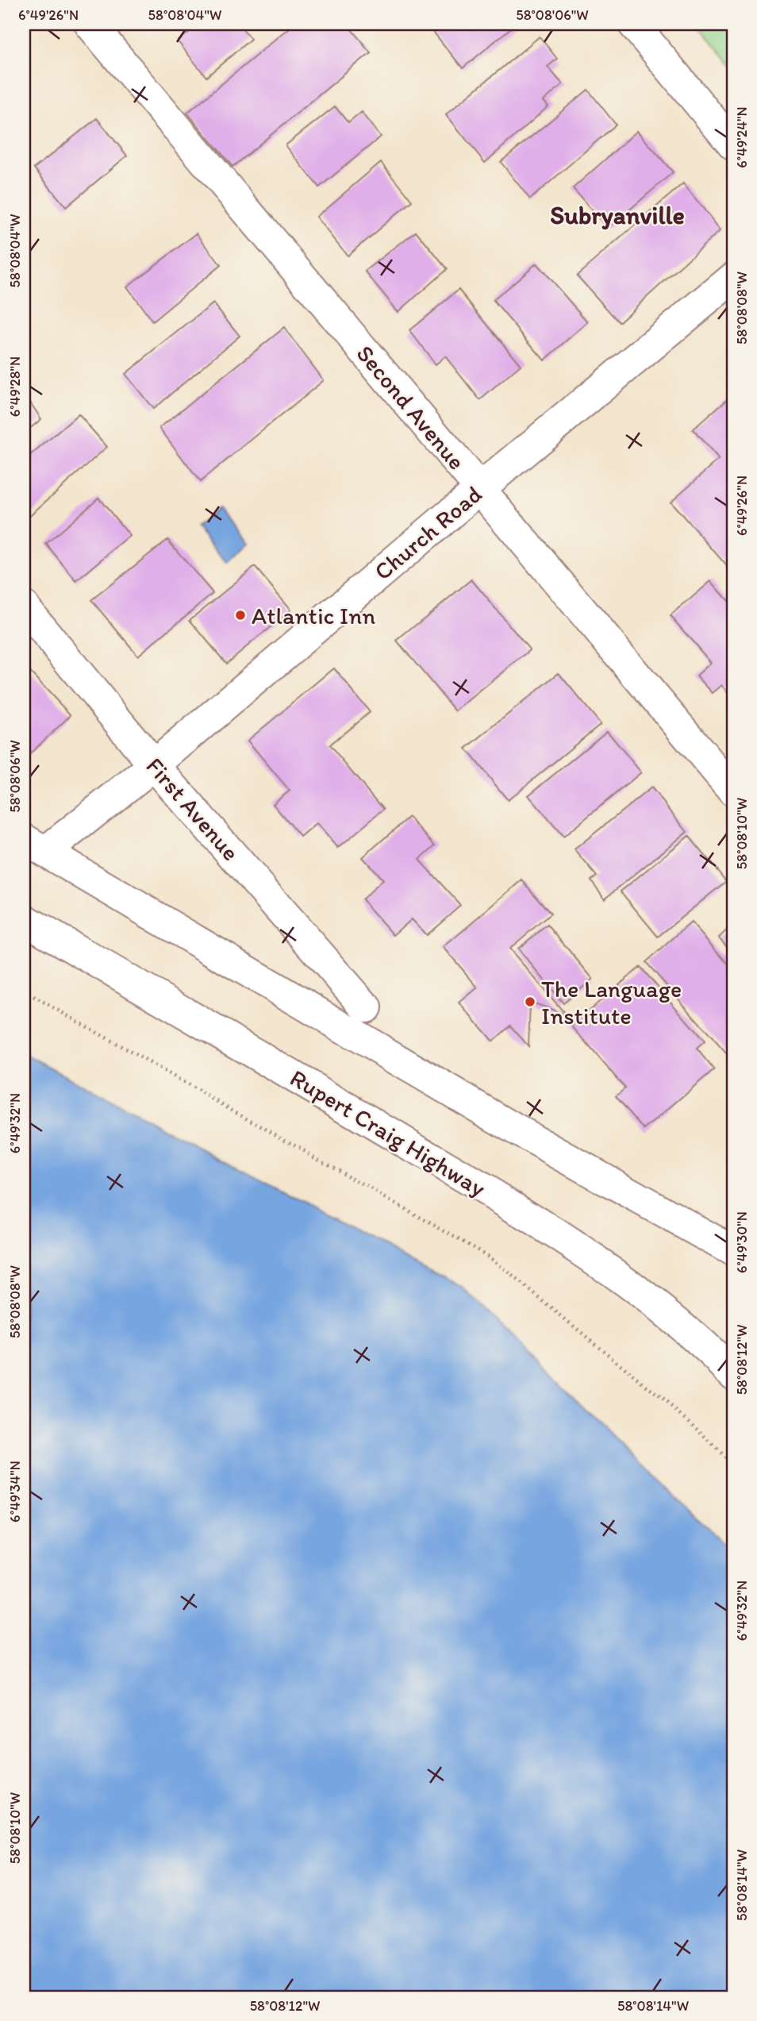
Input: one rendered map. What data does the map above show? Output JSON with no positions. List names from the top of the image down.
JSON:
{
  "streets": {
    "street": [
      "Second Avenue",
      "Church Road",
      "First Avenue",
      "Rupert Craig Highway"
    ]
  },
  "crossings": [
    ["Second Avenue", "Church Road"],
    ["Church Road", "First Avenue"]
  ],
  "districts": ["Subryanville"],
  "places": ["Atlantic Inn", "The Language Institute"],
  "coordinates": [
    "6°49'26\"N",
    "58°08'04\"W",
    "58°08'06\"W",
    "6°49'24\"N",
    "58°08'08\"W",
    "6°49'28\"N",
    "58°08'10\"W",
    "6°49'32\"N",
    "6°49'30\"N",
    "58°08'12\"W",
    "6°49'34\"N",
    "58°08'14\"W"
  ]
}
